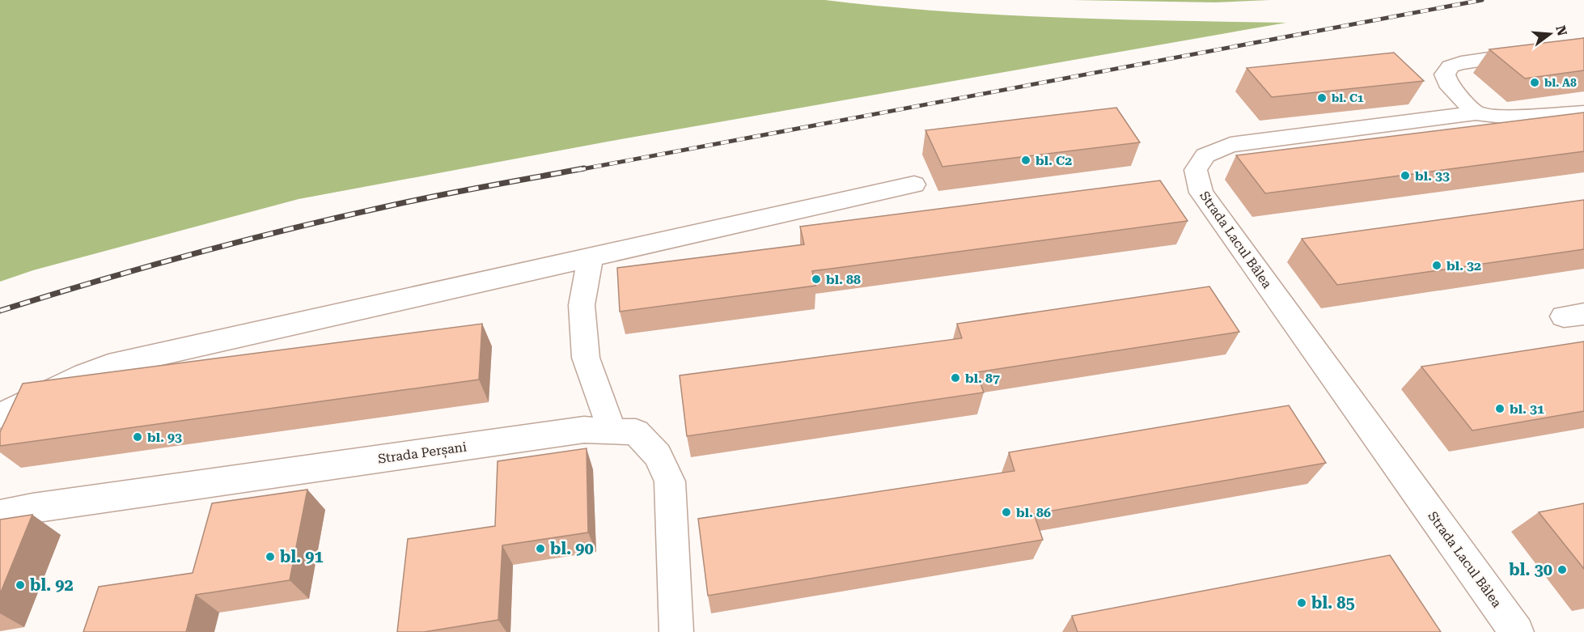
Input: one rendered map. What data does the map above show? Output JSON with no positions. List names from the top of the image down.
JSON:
{
  "streets": {
    "street": ["Strada Lacul Bâlea", "Strada Perșani"]
  },
  "places": [
    "bl. A8",
    "bl. C1",
    "bl. C2",
    "bl. 33",
    "bl. 32",
    "bl. 88",
    "bl. 87",
    "bl. 31",
    "bl. 93",
    "bl. 86",
    "bl. 90",
    "bl. 91",
    "bl. 30",
    "bl. 92",
    "bl. 85"
  ],
  "north": "right"
}
